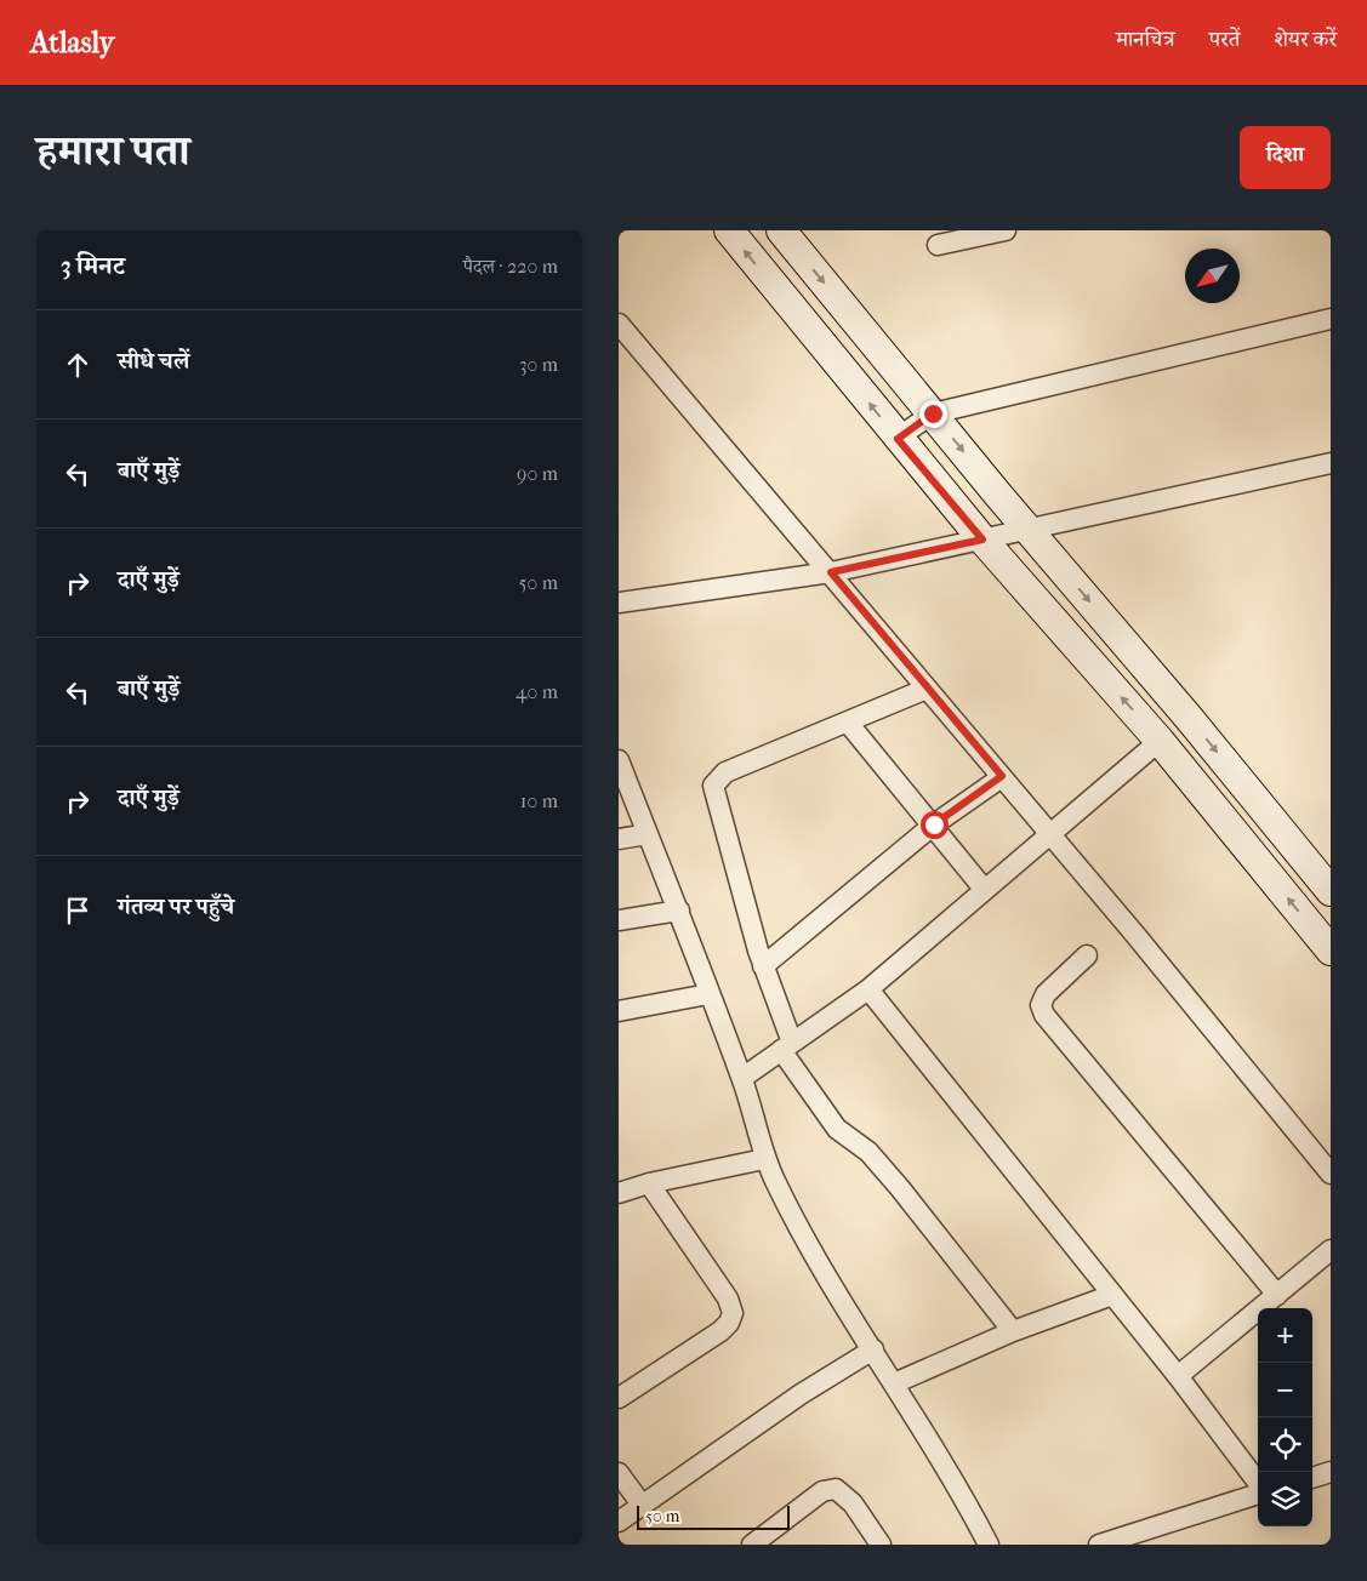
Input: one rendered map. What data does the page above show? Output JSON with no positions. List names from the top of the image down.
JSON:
{
  "scale_bar": "50 m",
  "north": "bottom left",
  "page": {
    "header": "Atlasly",
    "nav": ["मानचित्र", "परतें", "शेयर करें"],
    "title": "हमारा पता",
    "buttons": "दिशा",
    "heading": ["3 मिनट", "पैदल · 220 m"],
    "list": [
      ["सीधे चलें", "30 m"],
      ["बाएँ मुड़ें", "90 m"],
      ["दाएँ मुड़ें", "50 m"],
      ["बाएँ मुड़ें", "40 m"],
      ["दाएँ मुड़ें", "10 m"],
      "गंतव्य पर पहुँचे"
    ],
    "map_buttons": ["+", "−"],
    "scale": "50 m"
  }
}
